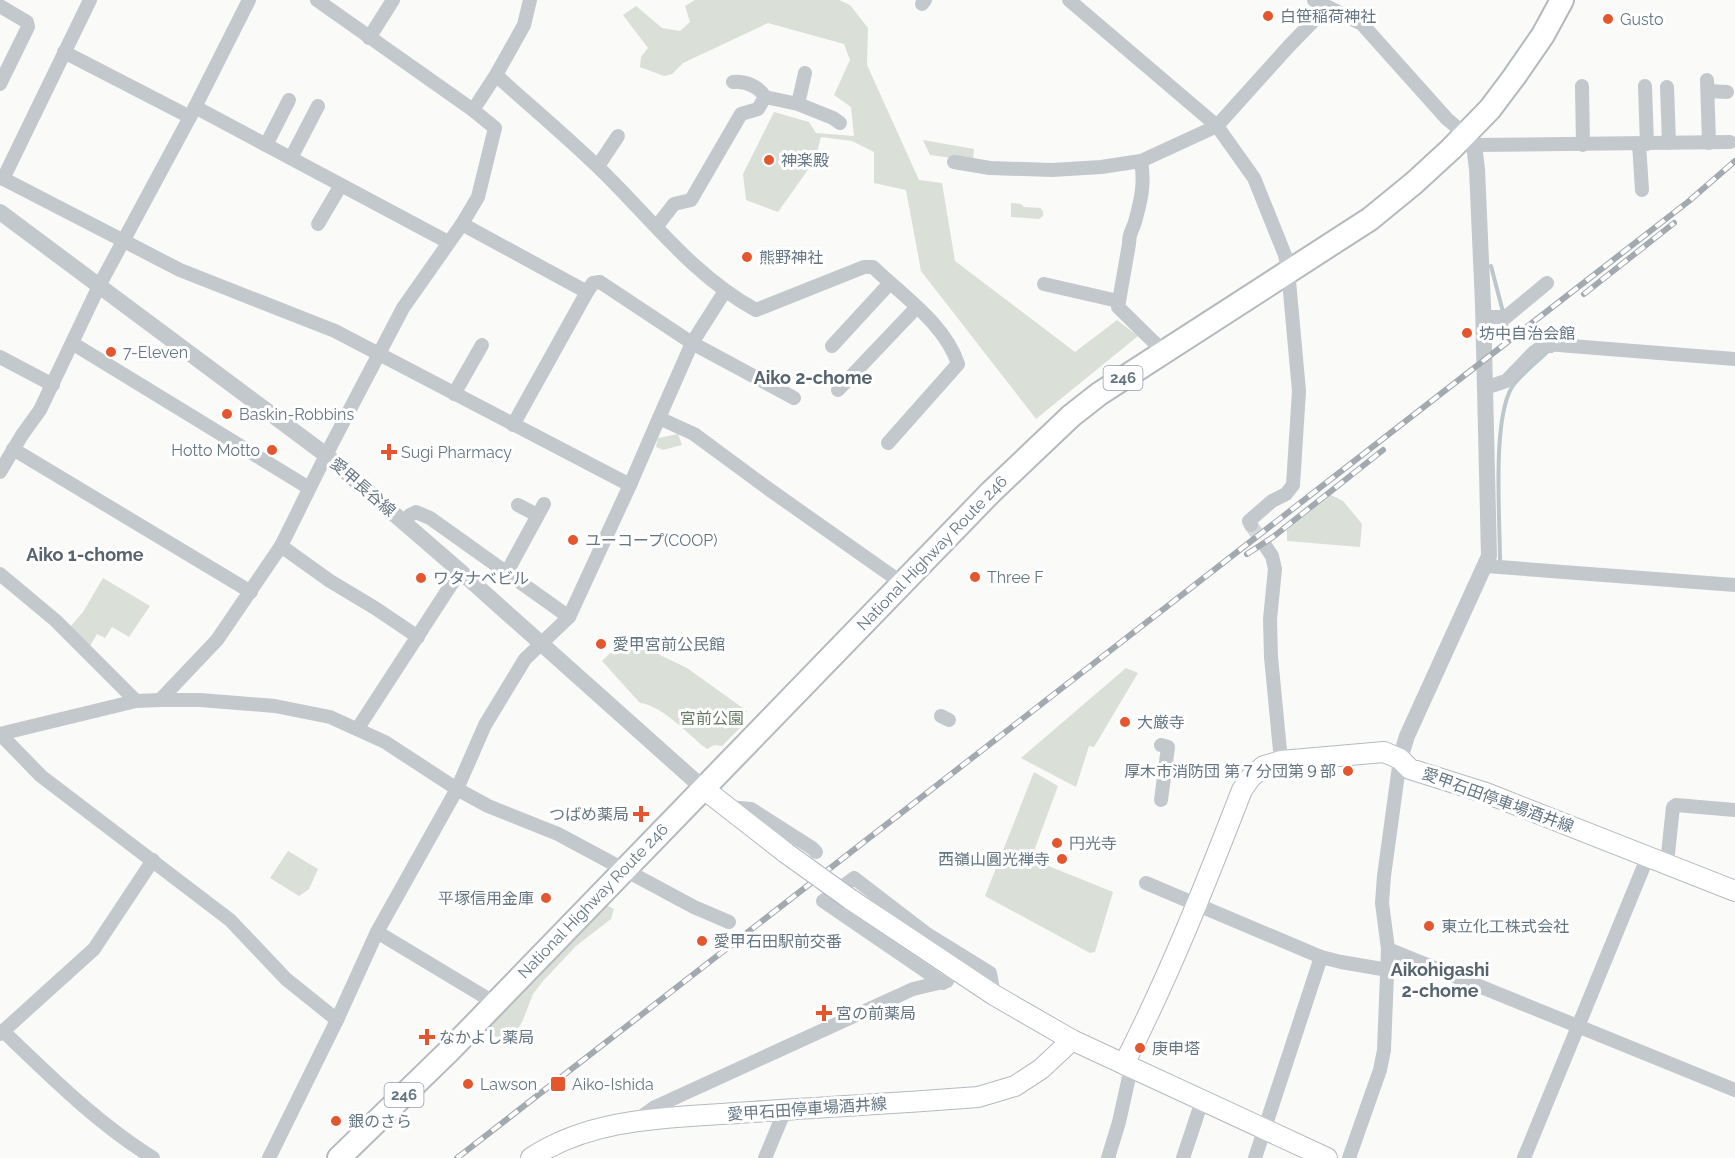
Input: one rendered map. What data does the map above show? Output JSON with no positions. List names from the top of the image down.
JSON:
{
  "streets": {
    "highway": ["246", "National Highway Route 246"],
    "main road": ["愛甲石田停車場酒井線"],
    "street": ["愛甲長谷線"]
  },
  "crossings": [
    ["愛甲長谷線", "National Highway Route 246"]
  ],
  "districts": ["Aiko 2-chome", "Aiko 1-chome", "Aikohigashi 2-chome"],
  "parks": ["宮前公園"],
  "places": {
    "other": [
      "白笹稲荷神社",
      "Gusto",
      "神楽殿",
      "熊野神社",
      "坊中自治会館",
      "7-Eleven",
      "Baskin-Robbins",
      "Hotto Motto",
      "ユーコープ(COOP)",
      "Three F",
      "ワタナベビル",
      "愛甲宮前公民館",
      "大厳寺",
      "厚木市消防団 第７分団第９部",
      "円光寺",
      "西嶺山圓光禅寺",
      "平塚信用金庫",
      "東立化工株式会社",
      "愛甲石田駅前交番",
      "庚申塔",
      "Lawson",
      "銀のさら"
    ],
    "health": [
      "Sugi Pharmacy",
      "つばめ薬局",
      "宮の前薬局",
      "なかよし薬局"
    ],
    "transit": ["Aiko-Ishida"]
  }
}
